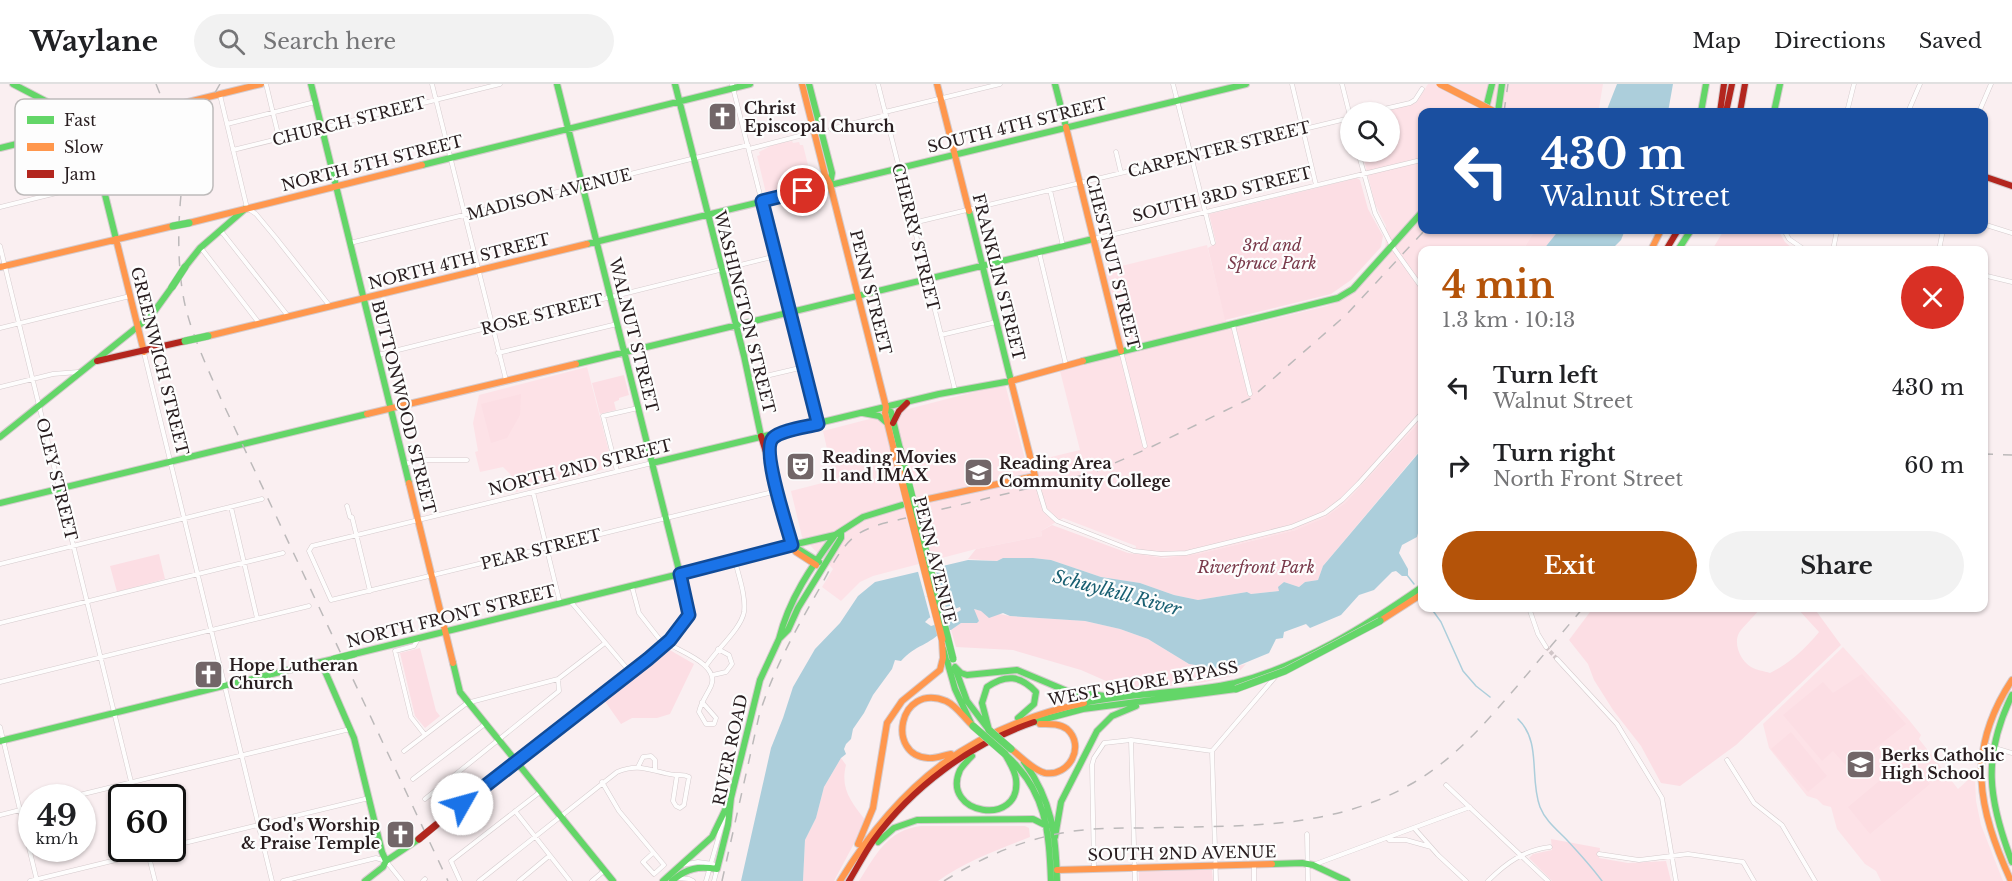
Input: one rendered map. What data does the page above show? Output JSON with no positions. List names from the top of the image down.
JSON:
{
  "streets": {
    "main road": [
      "SOUTH 4TH STREET",
      "NORTH 5TH STREET",
      "SOUTH 3RD STREET",
      "NORTH 4TH STREET",
      "CHESTNUT STREET",
      "FRANKLIN STREET",
      "PENN STREET",
      "WASHINGTON STREET",
      "WALNUT STREET",
      "GREENWICH STREET",
      "BUTTONWOOD STREET",
      "NORTH 2ND STREET",
      "PENN AVENUE",
      "NORTH FRONT STREET",
      "WEST SHORE BYPASS",
      "RIVER ROAD",
      "SOUTH 2ND AVENUE"
    ],
    "street": [
      "CHURCH STREET",
      "CARPENTER STREET",
      "MADISON AVENUE",
      "CHERRY STREET",
      "ROSE STREET",
      "OLEY STREET",
      "PEAR STREET"
    ]
  },
  "crossings": [
    ["CHURCH STREET", "BUTTONWOOD STREET"],
    ["SOUTH 4TH STREET", "CHERRY STREET"],
    ["SOUTH 4TH STREET", "NORTH 4TH STREET"],
    ["SOUTH 4TH STREET", "CHESTNUT STREET"],
    ["SOUTH 4TH STREET", "FRANKLIN STREET"],
    ["SOUTH 4TH STREET", "PENN STREET"],
    ["CARPENTER STREET", "CHERRY STREET"],
    ["CARPENTER STREET", "CHESTNUT STREET"],
    ["CARPENTER STREET", "FRANKLIN STREET"],
    ["NORTH 5TH STREET", "WASHINGTON STREET"],
    ["NORTH 5TH STREET", "WALNUT STREET"],
    ["NORTH 5TH STREET", "GREENWICH STREET"],
    ["NORTH 5TH STREET", "BUTTONWOOD STREET"],
    ["NORTH 5TH STREET", "OLEY STREET"],
    ["MADISON AVENUE", "WASHINGTON STREET"],
    ["MADISON AVENUE", "WALNUT STREET"],
    ["MADISON AVENUE", "BUTTONWOOD STREET"],
    ["SOUTH 3RD STREET", "CHERRY STREET"],
    ["SOUTH 3RD STREET", "CHESTNUT STREET"],
    ["SOUTH 3RD STREET", "FRANKLIN STREET"],
    ["SOUTH 3RD STREET", "PENN STREET"],
    ["SOUTH 3RD STREET", "WASHINGTON STREET"],
    ["SOUTH 3RD STREET", "WALNUT STREET"],
    ["SOUTH 3RD STREET", "GREENWICH STREET"],
    ["SOUTH 3RD STREET", "BUTTONWOOD STREET"],
    ["SOUTH 3RD STREET", "OLEY STREET"],
    ["CHERRY STREET", "NORTH 2ND STREET"],
    ["NORTH 4TH STREET", "PENN STREET"],
    ["NORTH 4TH STREET", "WASHINGTON STREET"],
    ["NORTH 4TH STREET", "WALNUT STREET"],
    ["NORTH 4TH STREET", "GREENWICH STREET"],
    ["NORTH 4TH STREET", "BUTTONWOOD STREET"],
    ["CHESTNUT STREET", "NORTH 2ND STREET"],
    ["FRANKLIN STREET", "NORTH 2ND STREET"],
    ["PENN STREET", "NORTH 2ND STREET"],
    ["PENN STREET", "PENN AVENUE"],
    ["WASHINGTON STREET", "ROSE STREET"],
    ["WASHINGTON STREET", "NORTH 2ND STREET"],
    ["WASHINGTON STREET", "PEAR STREET"],
    ["WASHINGTON STREET", "NORTH FRONT STREET"],
    ["ROSE STREET", "WALNUT STREET"],
    ["ROSE STREET", "BUTTONWOOD STREET"],
    ["WALNUT STREET", "NORTH 2ND STREET"],
    ["WALNUT STREET", "PEAR STREET"],
    ["WALNUT STREET", "NORTH FRONT STREET"],
    ["GREENWICH STREET", "NORTH FRONT STREET"],
    ["BUTTONWOOD STREET", "NORTH 2ND STREET"],
    ["BUTTONWOOD STREET", "PEAR STREET"],
    ["BUTTONWOOD STREET", "NORTH FRONT STREET"],
    ["NORTH 2ND STREET", "PEAR STREET"],
    ["NORTH 2ND STREET", "PENN AVENUE"],
    ["OLEY STREET", "NORTH FRONT STREET"],
    ["PENN AVENUE", "SOUTH 2ND AVENUE"],
    ["NORTH FRONT STREET", "RIVER ROAD"]
  ],
  "water": ["Schuylkill River"],
  "parks": ["3rd and Spruce Park", "Riverfront Park"],
  "places": {
    "church": ["Christ Episcopal Church", "Hope Lutheran Church", "God's Worship & Praise Temple"],
    "theatre": ["Reading Movies 11 and IMAX"],
    "school or university": ["Reading Area Community College", "Berks Catholic High School"]
  },
  "legend": ["Fast", "Slow", "Jam"],
  "page": {
    "header": "Waylane",
    "search": "Search here",
    "nav": ["Map", "Directions", "Saved"],
    "turn": ["430 m", "Walnut Street"],
    "heading": ["4 min", "1.3 km · 10:13"],
    "list": [
      {
        "name": "Turn left",
        "note": "Walnut Street",
        "value": "430 m"
      },
      {
        "name": "Turn right",
        "note": "North Front Street",
        "value": "60 m"
      }
    ],
    "buttons": ["Exit", "Share"],
    "speed": "49 km/h",
    "limit": "60"
  }
}
